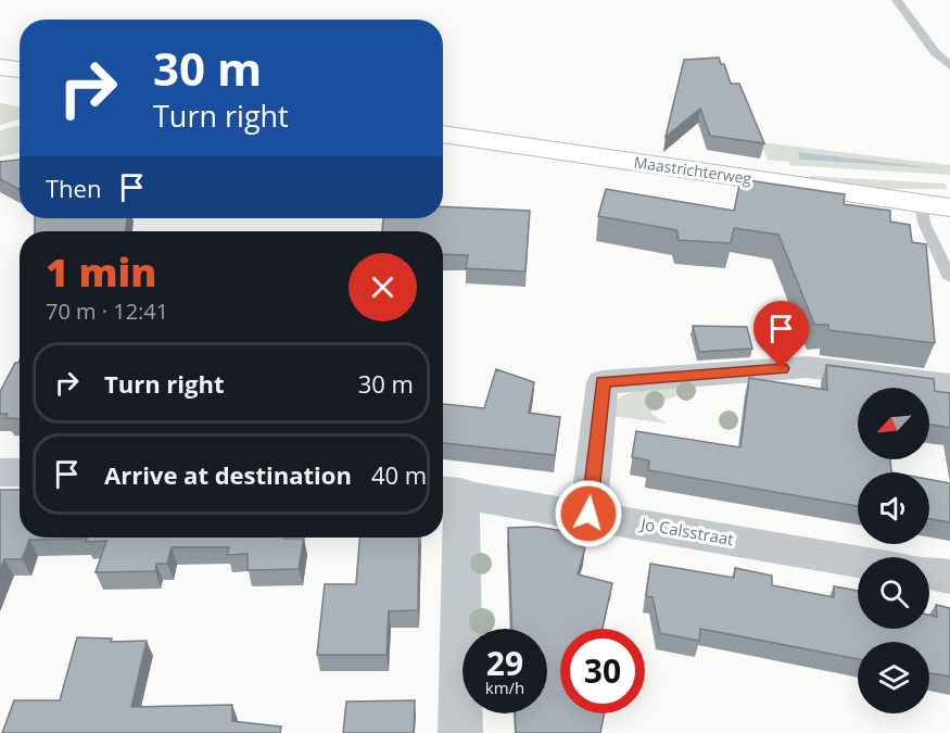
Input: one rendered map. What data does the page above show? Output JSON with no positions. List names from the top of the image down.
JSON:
{
  "streets": {
    "main road": ["Maastrichterweg"],
    "street": ["Jo Calsstraat"]
  },
  "north": "bottom left",
  "page": {
    "turn": ["30 m", "Turn right"],
    "then": "Then",
    "heading": ["1 min", "70 m · 12:41"],
    "list": [
      {
        "name": "Turn right",
        "value": "30 m"
      },
      {
        "name": "Arrive at destination",
        "value": "40 m"
      }
    ],
    "speed": "29 km/h",
    "limit": "30"
  }
}
